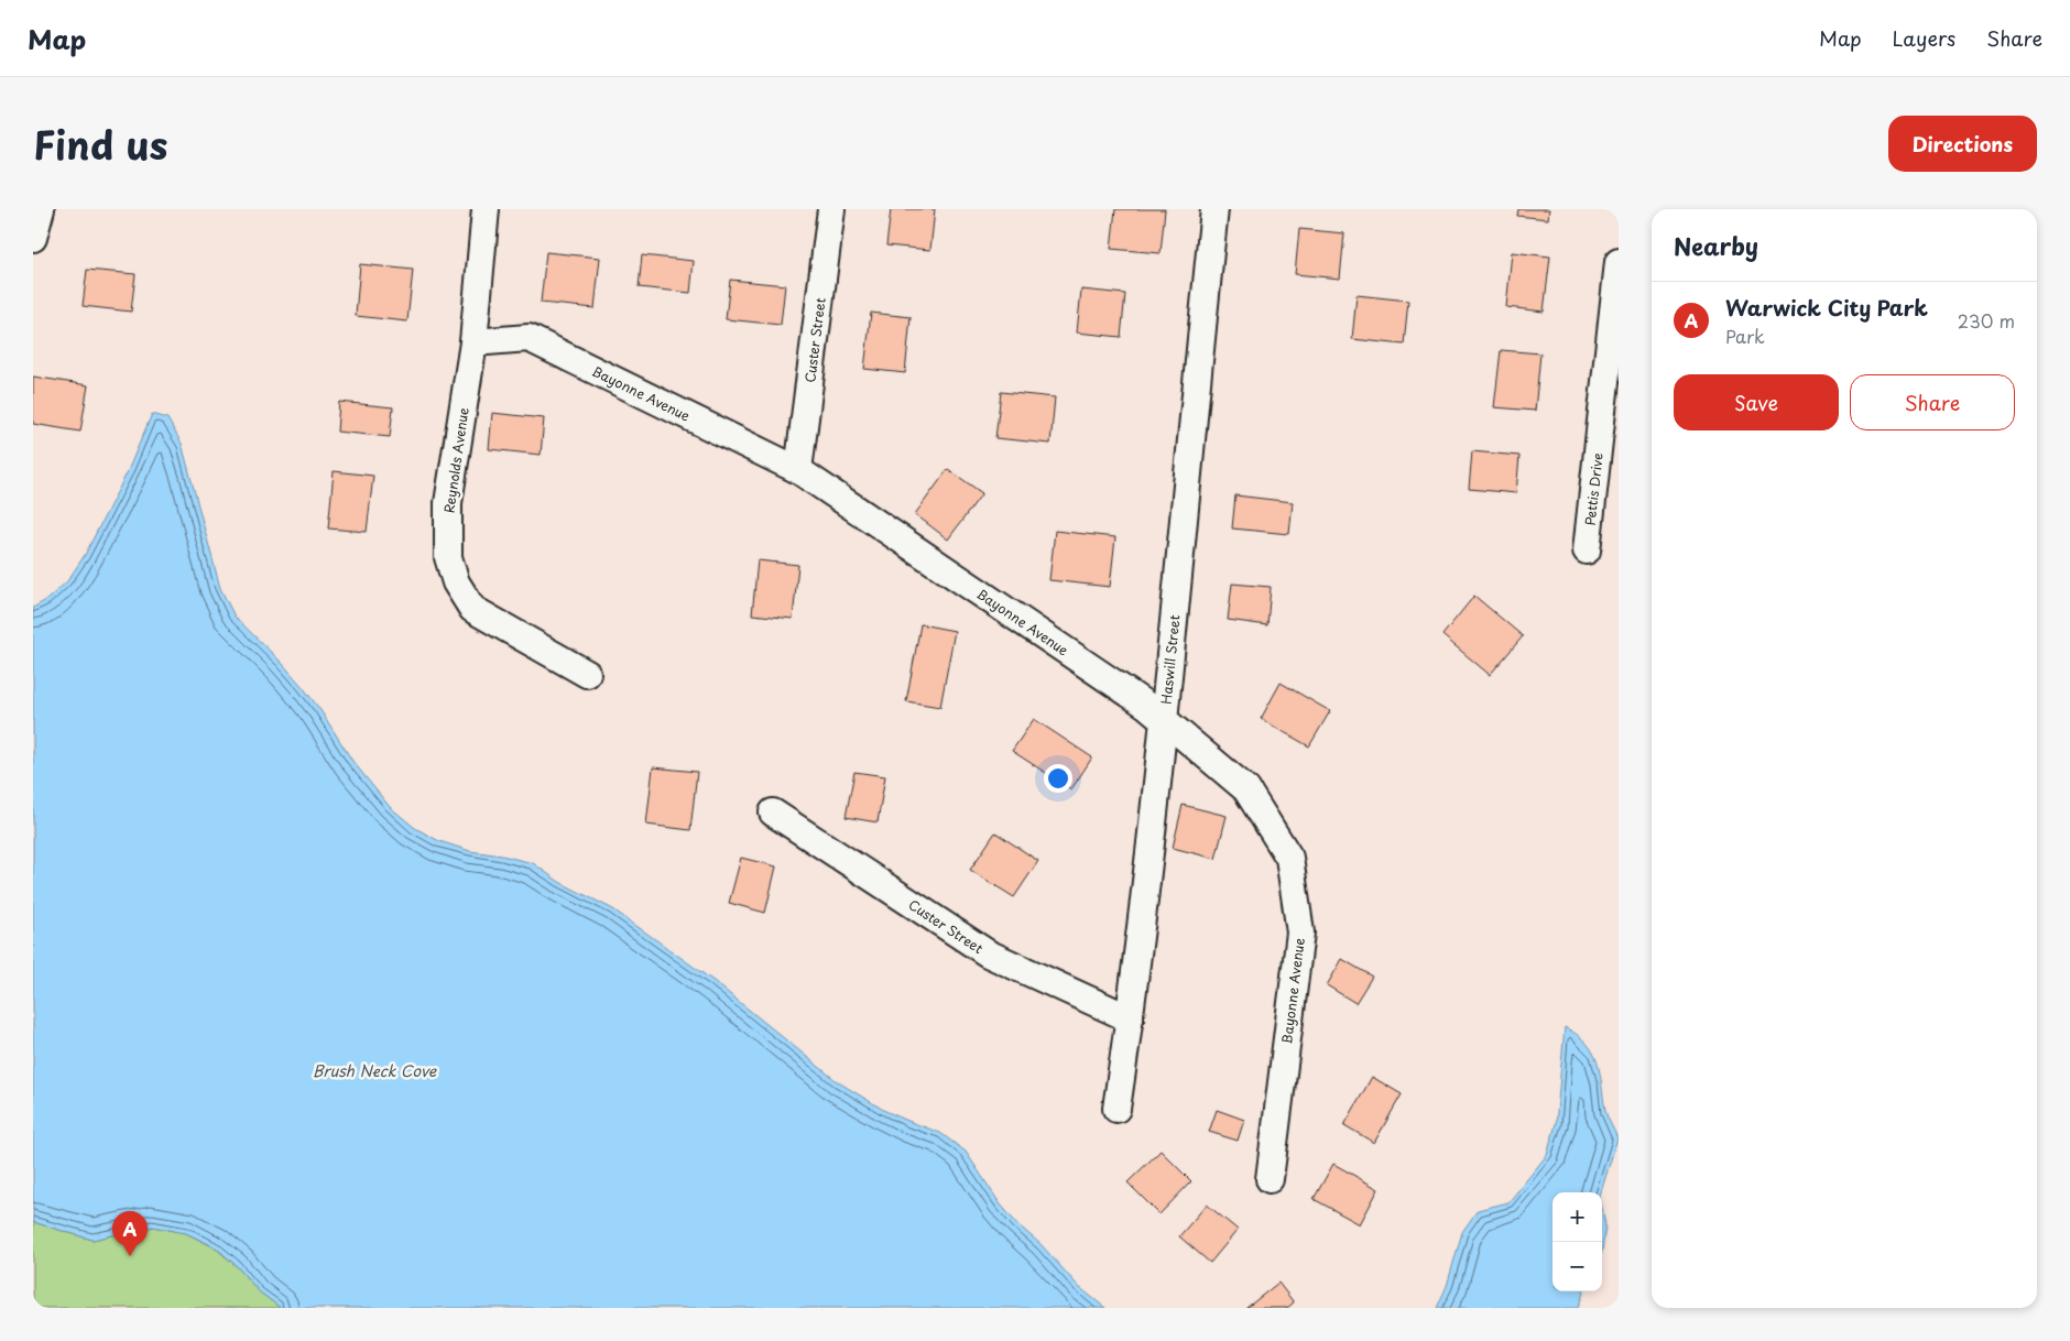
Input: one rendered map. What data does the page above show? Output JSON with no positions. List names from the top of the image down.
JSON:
{
  "streets": {
    "street": [
      "Custer Street",
      "Bayonne Avenue",
      "Reynolds Avenue",
      "Pettis Drive",
      "Haswill Street"
    ]
  },
  "crossings": [
    ["Custer Street", "Bayonne Avenue"],
    ["Custer Street", "Haswill Street"],
    ["Bayonne Avenue", "Reynolds Avenue"],
    ["Bayonne Avenue", "Haswill Street"]
  ],
  "water": ["Brush Neck Cove"],
  "page": {
    "header": "Map",
    "nav": ["Map", "Layers", "Share"],
    "title": "Find us",
    "buttons": [
      "Directions",
      ["Save", "Share"]
    ],
    "heading": "Nearby",
    "list": [
      {
        "mark": "A",
        "name": "Warwick City Park",
        "note": "Park",
        "value": "230 m"
      }
    ],
    "map_buttons": ["+", "−"],
    "pins": "A"
  }
}
